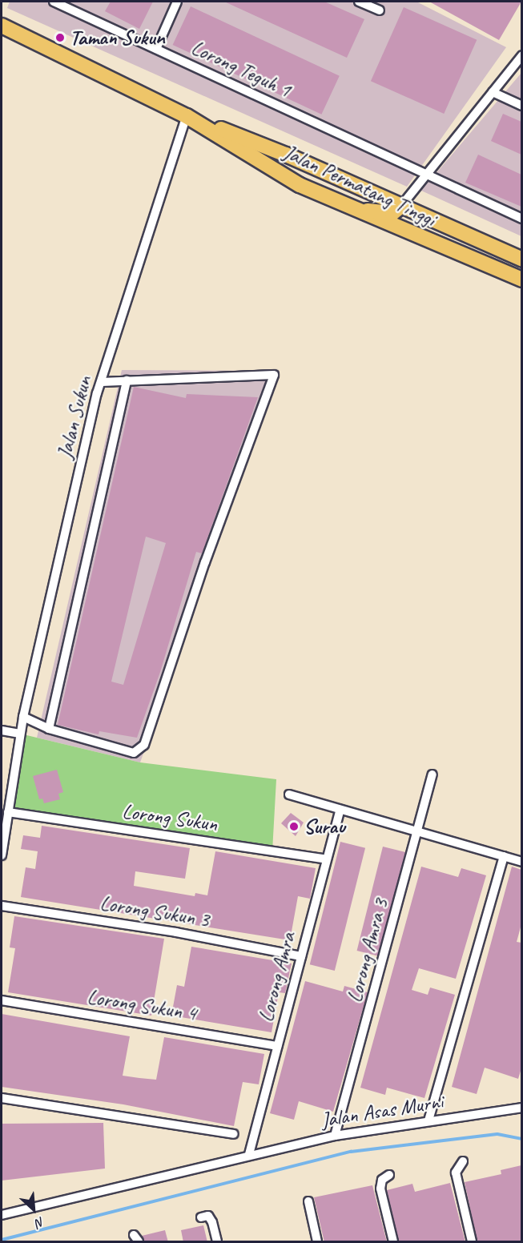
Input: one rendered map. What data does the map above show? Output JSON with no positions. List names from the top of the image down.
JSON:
{
  "streets": {
    "highway": ["Jalan Permatang Tinggi"],
    "street": [
      "Lorong Teguh 1",
      "Jalan Sukun",
      "Lorong Sukun",
      "Lorong Sukun 3",
      "Lorong Amra 3",
      "Lorong Amra",
      "Lorong Sukun 4",
      "Jalan Asas Murni"
    ]
  },
  "crossings": [
    ["Jalan Permatang Tinggi", "Jalan Sukun"],
    ["Jalan Sukun", "Lorong Sukun"],
    ["Lorong Sukun", "Lorong Amra"],
    ["Lorong Sukun 3", "Lorong Amra"],
    ["Lorong Amra 3", "Jalan Asas Murni"],
    ["Lorong Amra", "Lorong Sukun 4"],
    ["Lorong Amra", "Jalan Asas Murni"]
  ],
  "places": ["Taman Sukun", "Surau"],
  "north": "bottom right"
}
